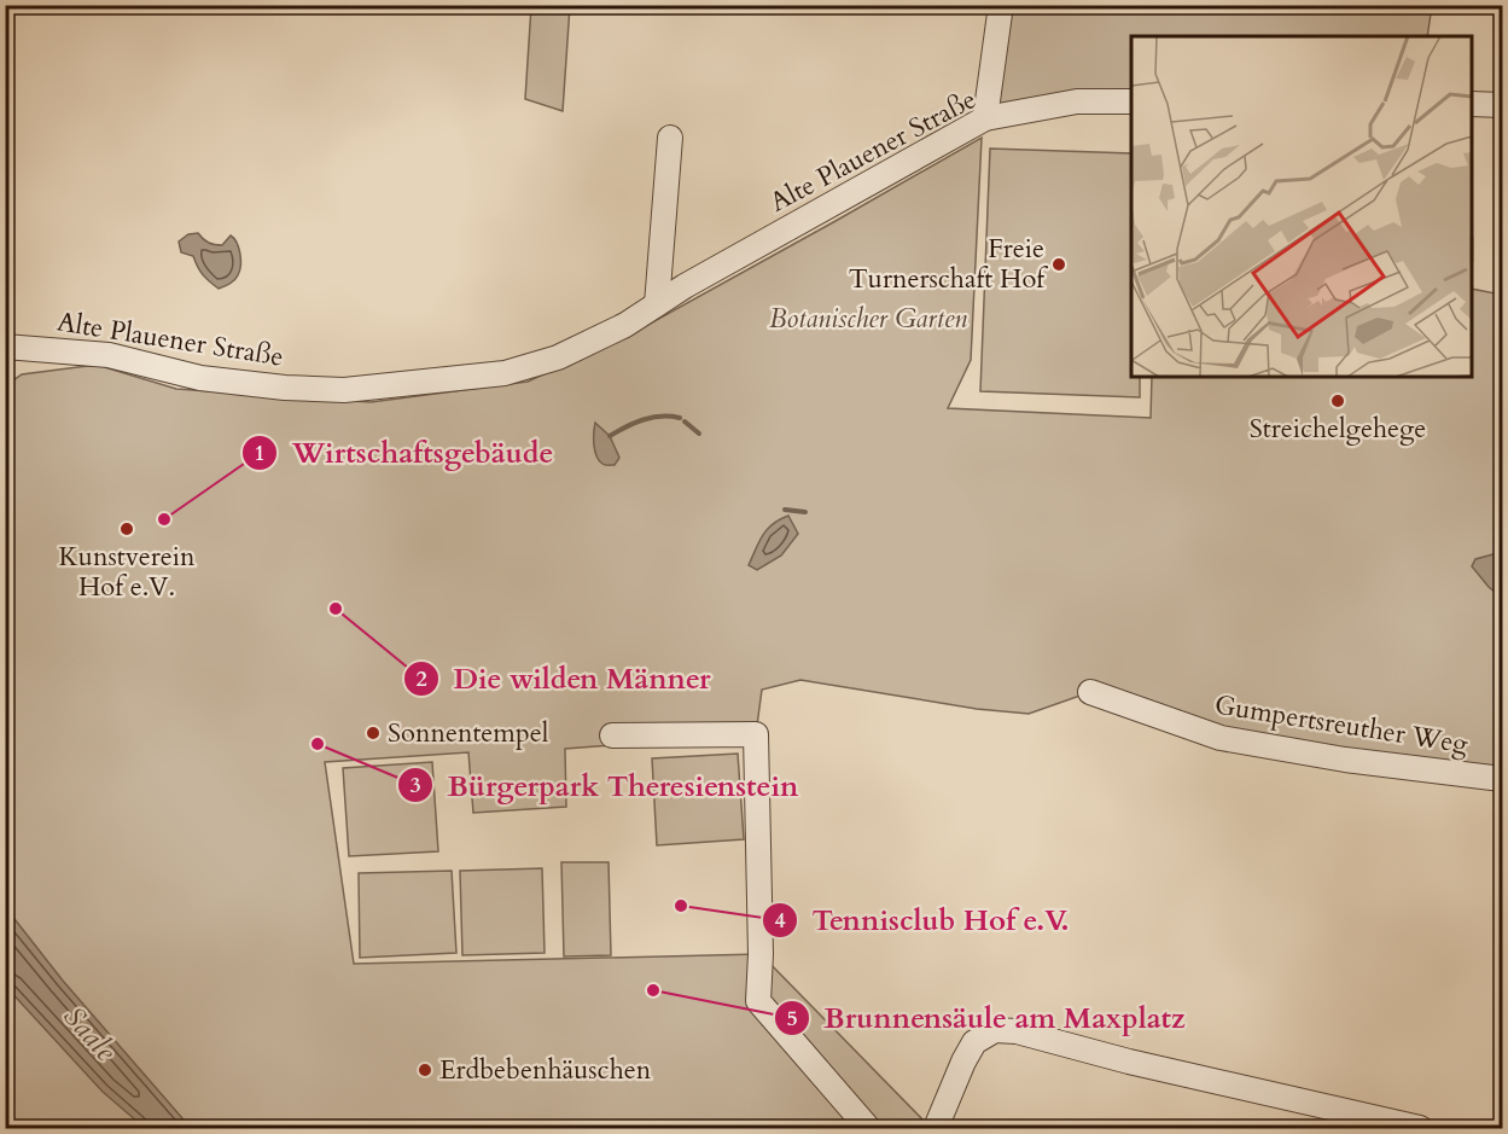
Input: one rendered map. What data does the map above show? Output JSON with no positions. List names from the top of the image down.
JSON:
{
  "streets": {
    "street": ["Alte Plauener Straße", "Gumpertsreuther Weg"]
  },
  "water": ["Saale"],
  "parks": ["Botanischer Garten"],
  "places": [
    "Freie Turnerschaft Hof",
    "Streichelgehege",
    "Wirtschaftsgebäude",
    "Kunstverein Hof e.V.",
    "Die wilden Männer",
    "Sonnentempel",
    "Bürgerpark Theresienstein",
    "Tennisclub Hof e.V.",
    "Brunnensäule am Maxplatz",
    "Erdbebenhäuschen"
  ]
}
